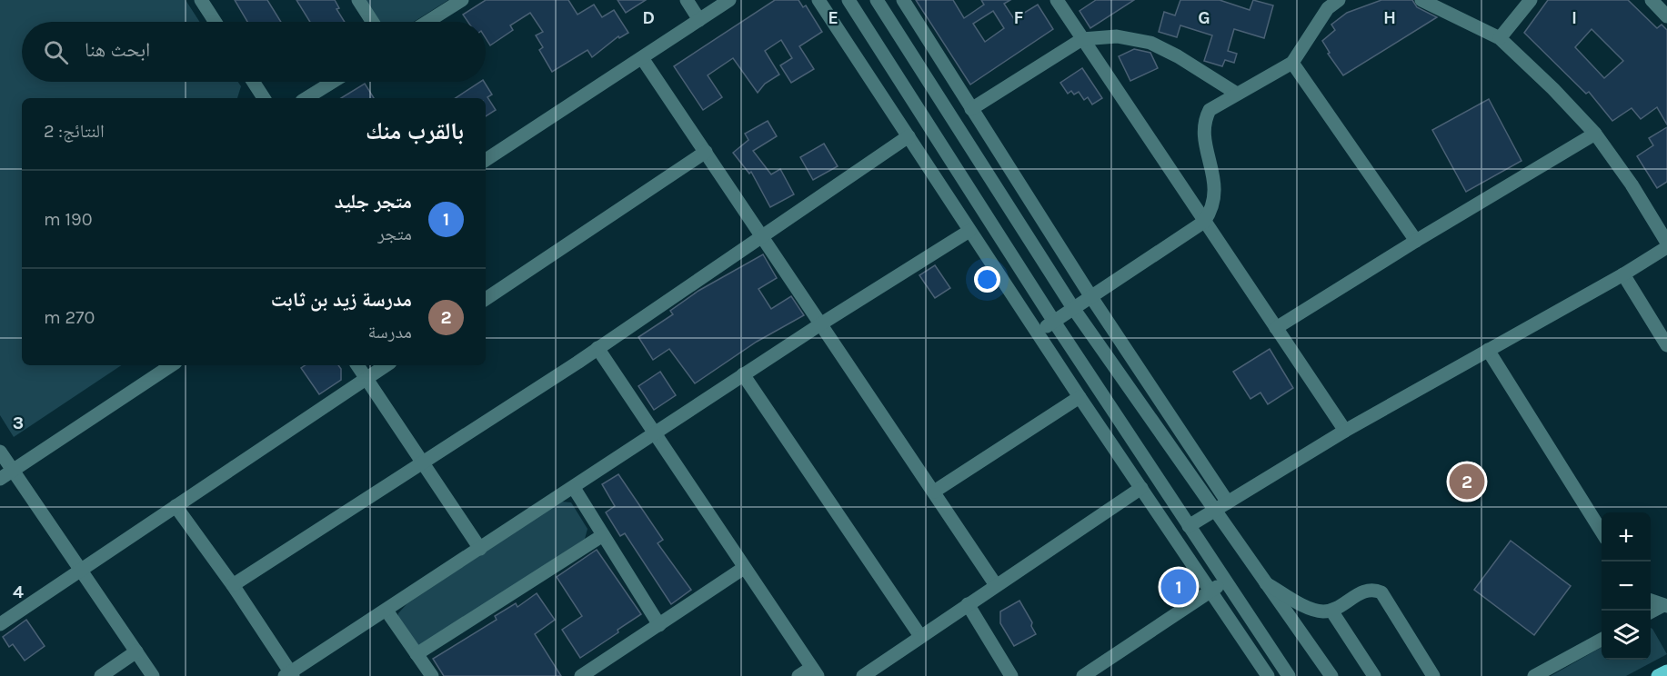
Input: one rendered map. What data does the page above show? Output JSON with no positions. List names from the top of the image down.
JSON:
{
  "page": {
    "search": "ابحث هنا",
    "heading": ["بالقرب منك", "النتائج: 2"],
    "list": [
      {
        "mark": "1",
        "name": "متجر جليد",
        "note": "متجر",
        "value": "190 m"
      },
      {
        "mark": "2",
        "name": "مدرسة زيد بن ثابت",
        "note": "مدرسة",
        "value": "270 m"
      }
    ],
    "pins": ["2", "1"],
    "map_buttons": ["+", "−"]
  },
  "grid": {
    "columns": [
      "D",
      "E",
      "F",
      "G",
      "H",
      "I"
    ],
    "rows": ["3", "4"]
  }
}
